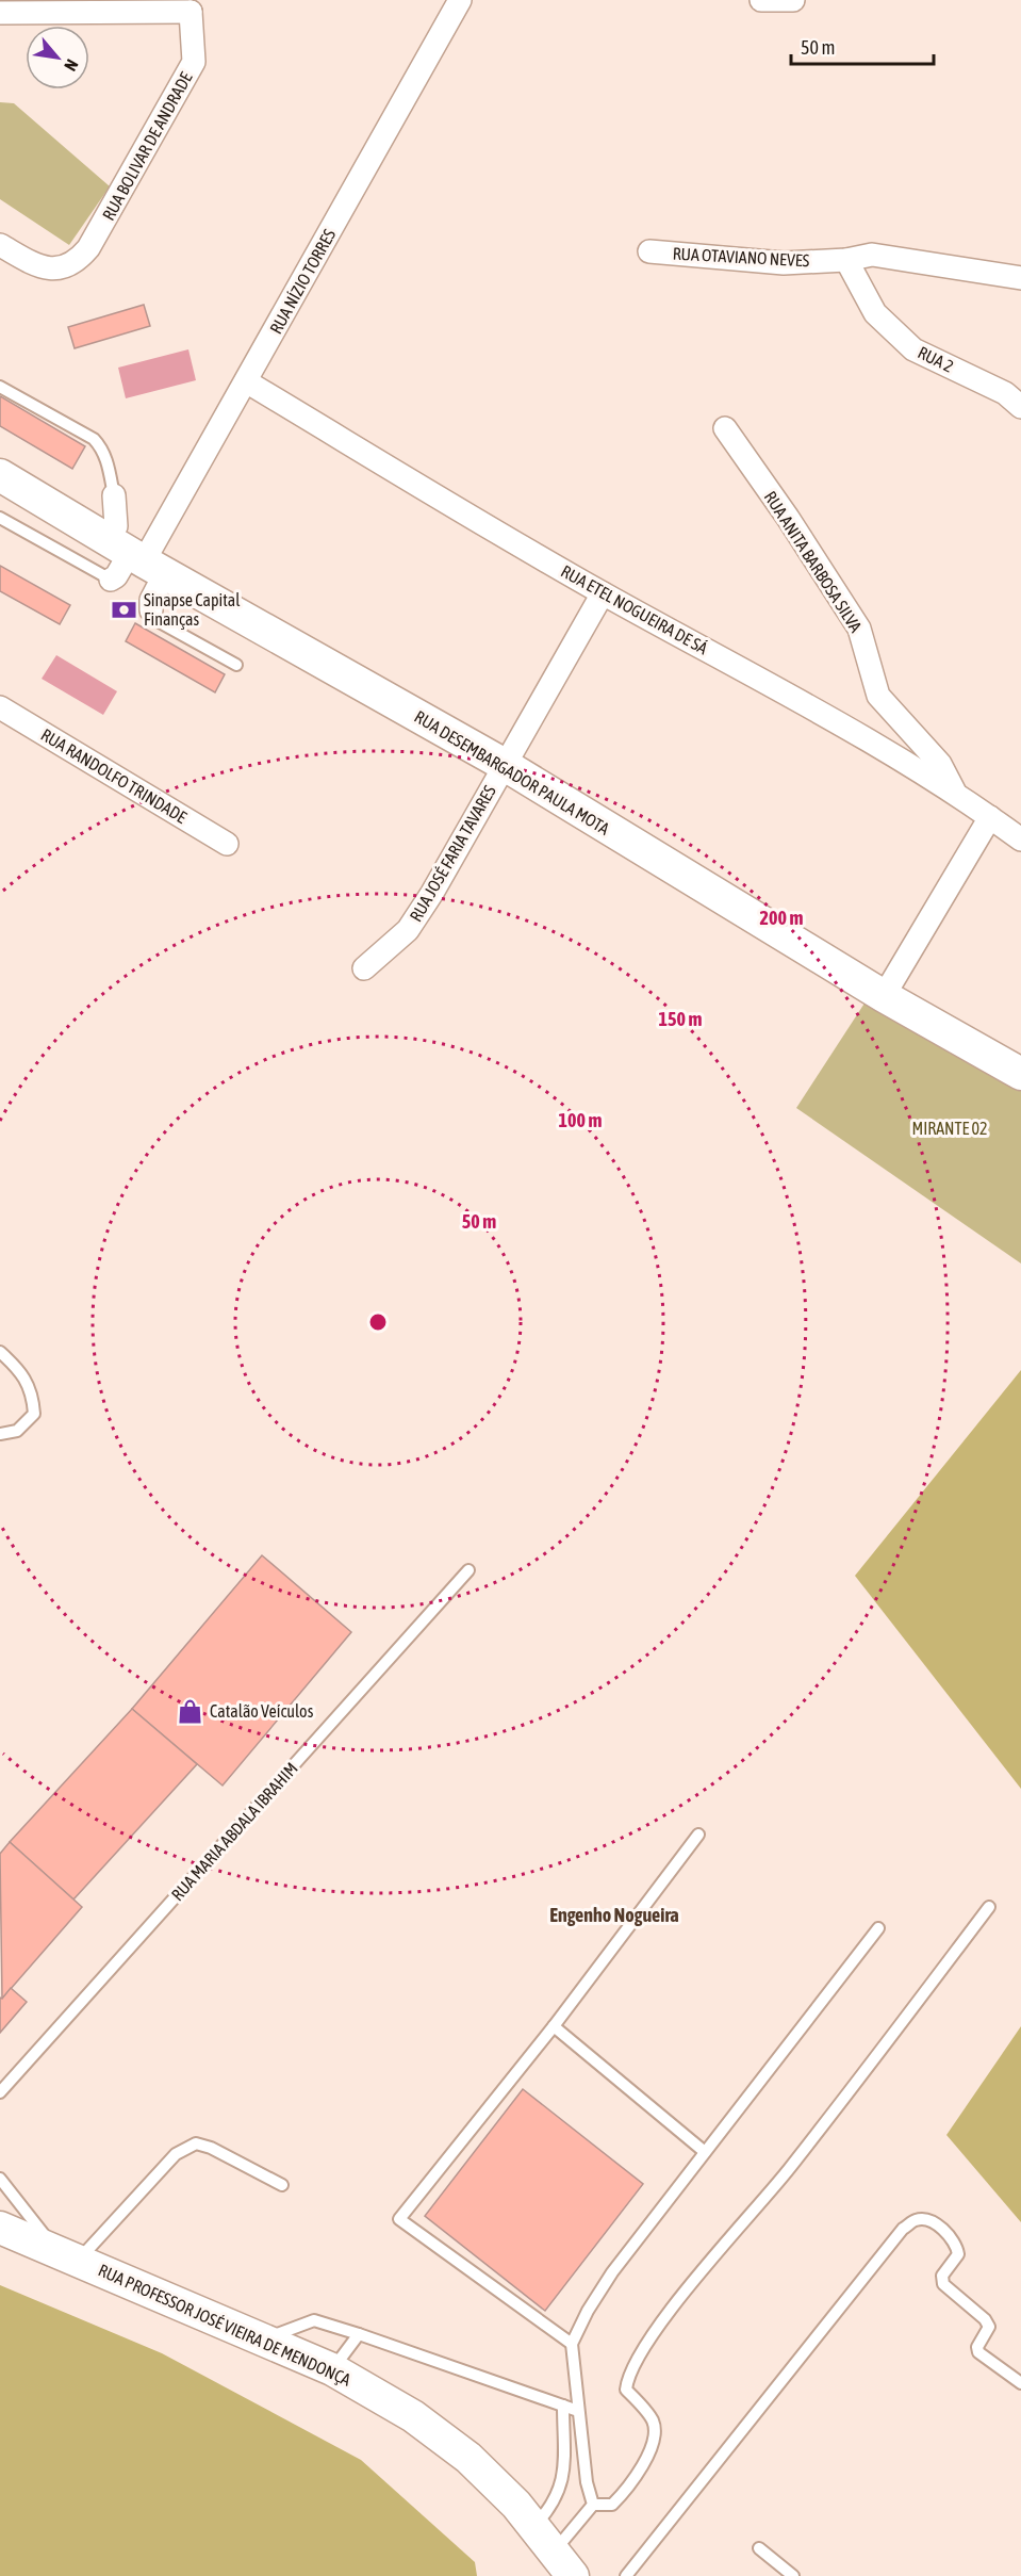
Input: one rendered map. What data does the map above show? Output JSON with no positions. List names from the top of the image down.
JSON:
{
  "streets": {
    "street": [
      "RUA BOLIVAR DE ANDRADE",
      "RUA OTAVIANO NEVES",
      "RUA NÍZIO TORRES",
      "RUA 2",
      "RUA ANITA BARBOSA SILVA",
      "RUA ETEL NOGUEIRA DE SÁ",
      "RUA DESEMBARGADOR PAULA MOTA",
      "RUA RANDOLFO TRINDADE",
      "RUA JOSÉ FARIA TAVARES",
      "RUA PROFESSOR JOSÉ VIEIRA DE MENDONÇA"
    ],
    "lane": ["RUA MARIA ABDALA IBRAHIM"]
  },
  "crossings": [
    ["RUA OTAVIANO NEVES", "RUA 2"],
    ["RUA NÍZIO TORRES", "RUA ETEL NOGUEIRA DE SÁ"],
    ["RUA NÍZIO TORRES", "RUA DESEMBARGADOR PAULA MOTA"],
    ["RUA ANITA BARBOSA SILVA", "RUA ETEL NOGUEIRA DE SÁ"],
    ["RUA ETEL NOGUEIRA DE SÁ", "RUA JOSÉ FARIA TAVARES"],
    ["RUA DESEMBARGADOR PAULA MOTA", "RUA JOSÉ FARIA TAVARES"]
  ],
  "districts": ["Engenho Nogueira"],
  "parks": ["MIRANTE 02"],
  "places": {
    "bank": ["Sinapse Capital Finanças"],
    "shop": ["Catalão Veículos"]
  },
  "scale_bar": "50 m",
  "north": "bottom right",
  "rings": [
    "200 m",
    "150 m",
    "100 m",
    "50 m"
  ]
}
